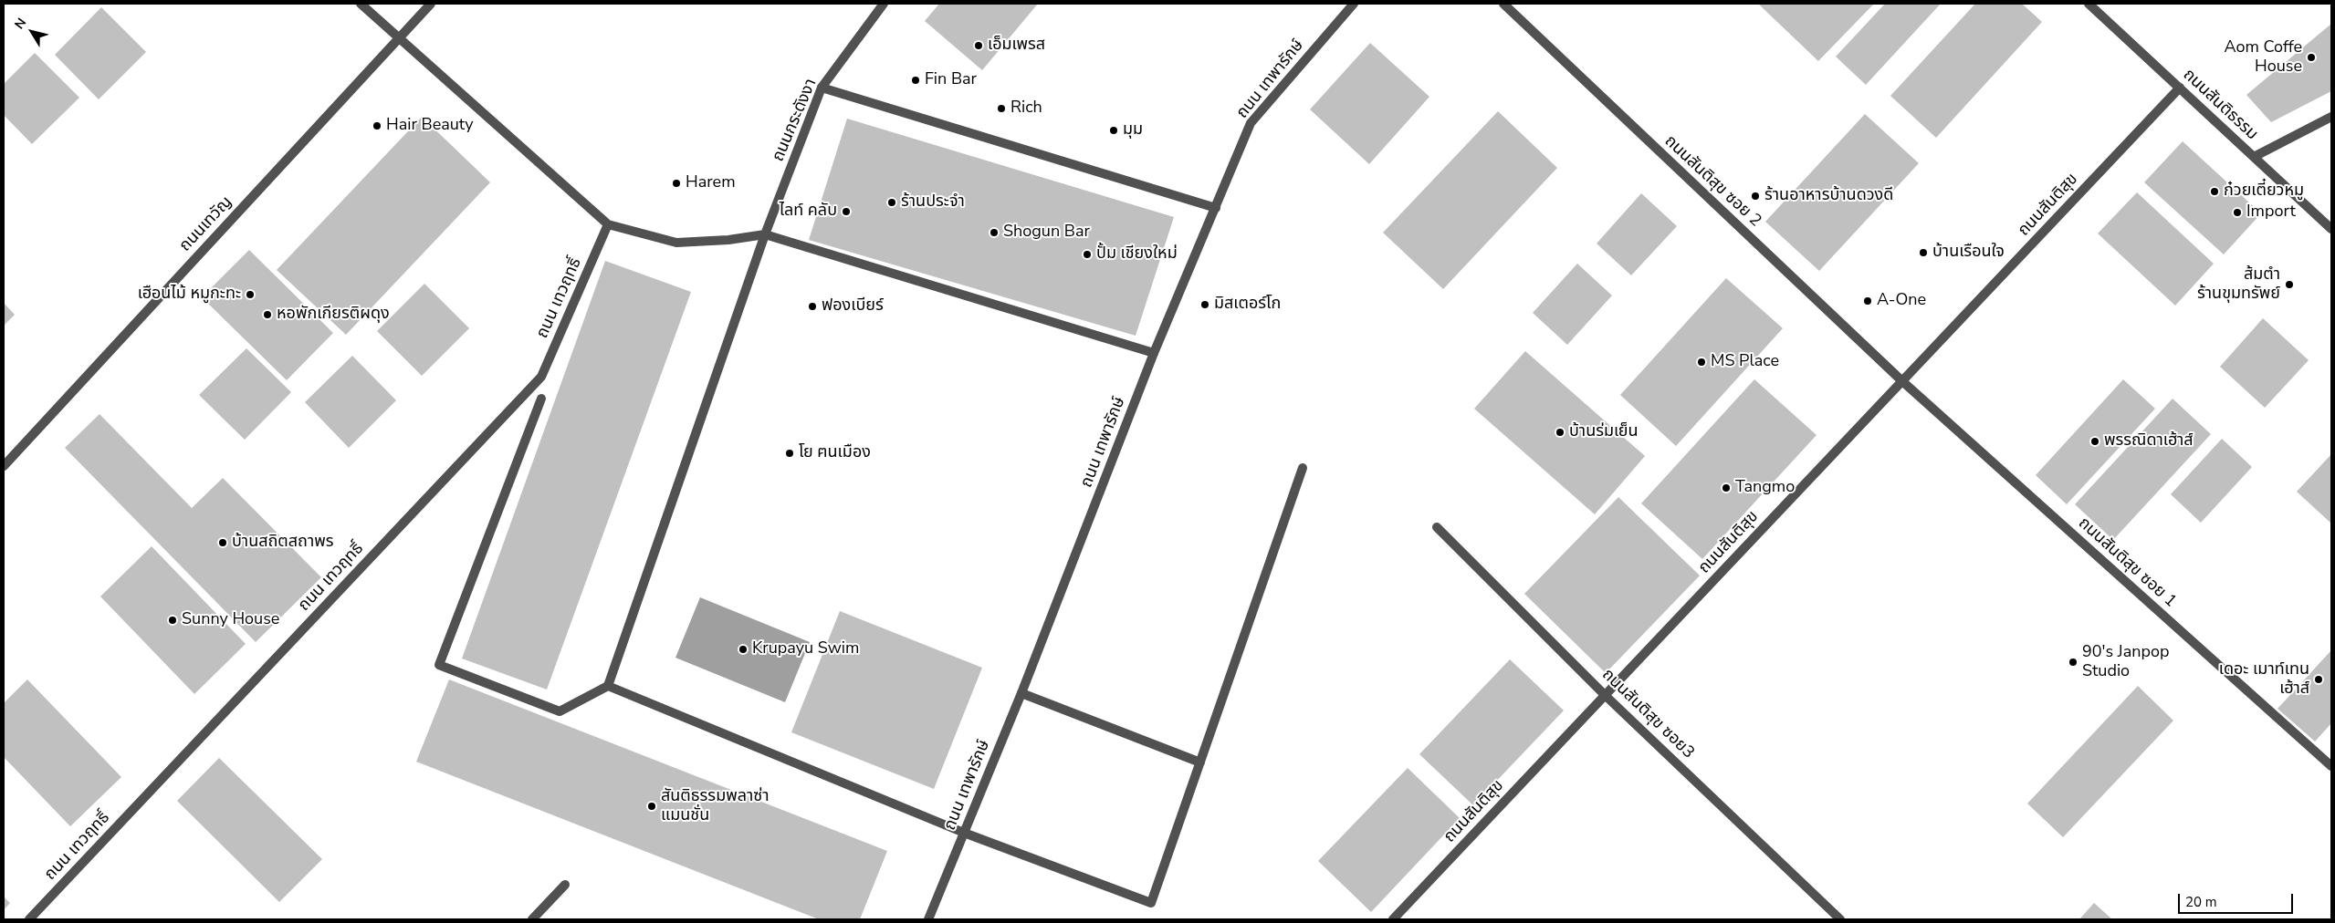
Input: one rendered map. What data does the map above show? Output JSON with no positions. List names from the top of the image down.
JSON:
{
  "streets": {
    "street": [
      "ถนน เทพารักษ์",
      "ถนนสันติธรรม",
      "ถนนกระดังงา",
      "ถนนสันติสุข ซอย 2",
      "ถนนสันติสุข",
      "ถนนเทวัญ",
      "ถนน เทวฤทธิ์",
      "ถนนสันติสุข ซอย 1",
      "ถนนสันติสุข ซอย3"
    ]
  },
  "crossings": [
    ["ถนนสันติธรรม", "ถนนสันติสุข"],
    ["ถนนสันติสุข ซอย 2", "ถนนสันติสุข"],
    ["ถนนสันติสุข ซอย 2", "ถนนสันติสุข ซอย 1"],
    ["ถนนสันติสุข", "ถนนสันติสุข ซอย 1"],
    ["ถนนสันติสุข", "ถนนสันติสุข ซอย3"]
  ],
  "places": [
    "เอ็มเพรส",
    "Aom Coffe House",
    "Fin Bar",
    "Rich",
    "Hair Beauty",
    "มุม",
    "Harem",
    "ก๋วยเตี๋ยวหมู",
    "ร้านอาหารบ้านดวงดี",
    "ร้านประจำ",
    "ไลท์ คลับ",
    "Import",
    "Shogun Bar",
    "บ้านเรือนใจ",
    "ปั้ม เชียงใหม่",
    "ส้มตำ ร้านขุมทรัพย์",
    "เฮือนไม้ หมูกะทะ",
    "A-One",
    "มิสเตอร์โก",
    "ฟองเบียร์",
    "หอพักเกียรติผดุง",
    "MS Place",
    "บ้านร่มเย็น",
    "พรรณิดาเฮ้าส์",
    "โย ฅนเมือง",
    "Tangmo",
    "บ้านสถิตสถาพร",
    "Sunny House",
    "Krupayu Swim",
    "90's Janpop Studio",
    "เดอะ เมาท์เทน เฮ้าส์",
    "สันติธรรมพลาซ่า แมนชั่น"
  ],
  "scale_bar": "20 m",
  "north": "top left"
}
